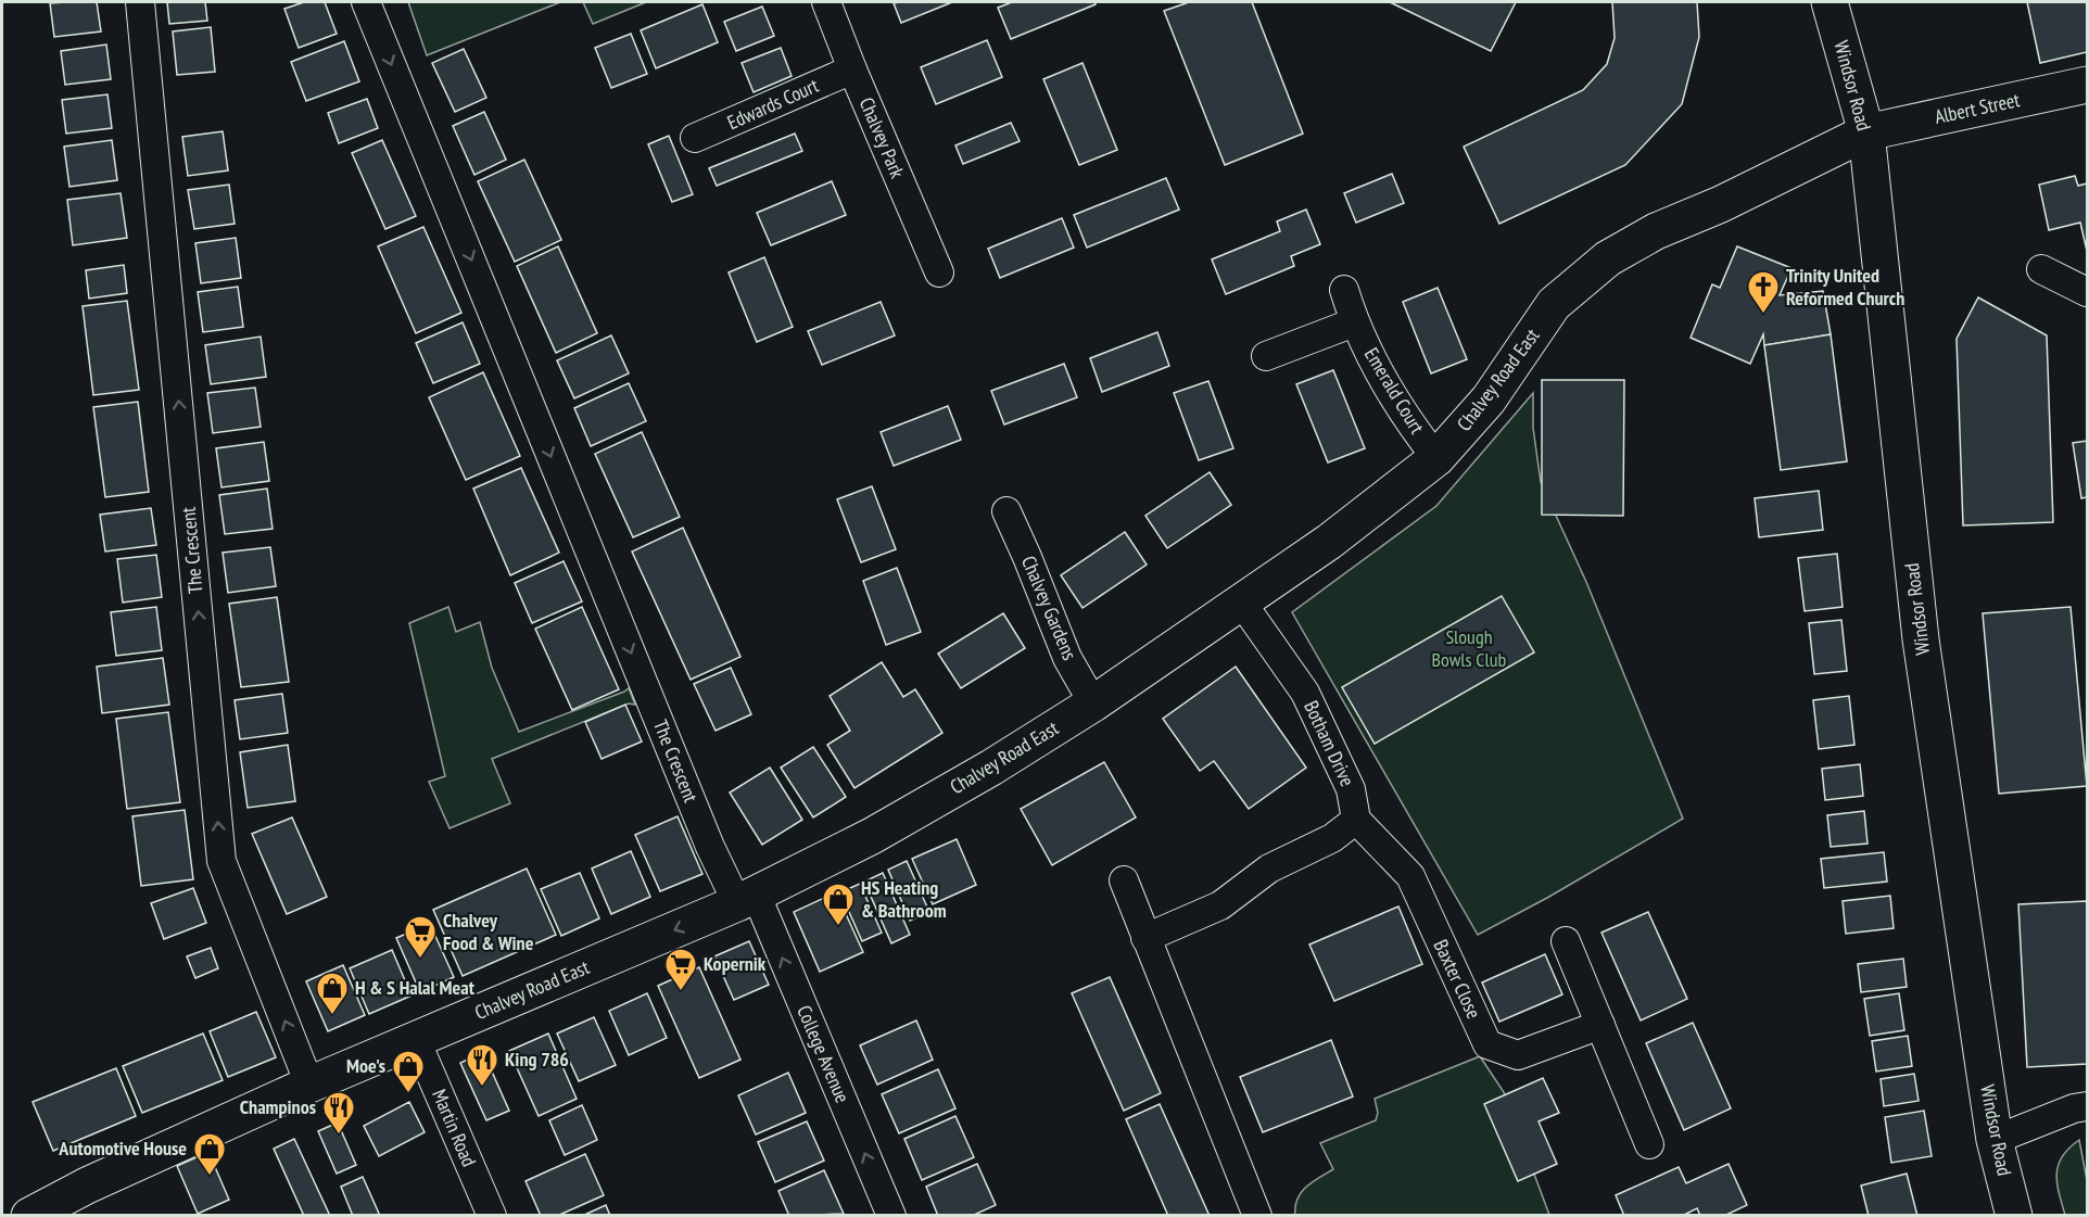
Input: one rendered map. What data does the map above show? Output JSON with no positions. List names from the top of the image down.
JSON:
{
  "streets": {
    "street": [
      "Windsor Road",
      "Edwards Court",
      "Albert Street",
      "Chalvey Park",
      "Chalvey Road East",
      "Emerald Court",
      "The Crescent",
      "Chalvey Gardens",
      "Botham Drive",
      "Baxter Close",
      "College Avenue",
      "Martin Road"
    ]
  },
  "crossings": [
    ["Windsor Road", "Albert Street"],
    ["Windsor Road", "Chalvey Road East"],
    ["Edwards Court", "Chalvey Park"],
    ["Albert Street", "Chalvey Road East"],
    ["Chalvey Road East", "Emerald Court"],
    ["Chalvey Road East", "The Crescent"],
    ["Chalvey Road East", "Chalvey Gardens"],
    ["Chalvey Road East", "Botham Drive"],
    ["Chalvey Road East", "College Avenue"],
    ["Chalvey Road East", "Martin Road"],
    ["The Crescent", "College Avenue"],
    ["Botham Drive", "Baxter Close"]
  ],
  "one_way": ["College Avenue"],
  "parks": ["Slough Bowls Club"],
  "places": {
    "church": ["Trinity United Reformed Church"],
    "shop": [
      "HS Heating & Bathroom",
      "H & S Halal Meat",
      "Moe's",
      "Automotive House"
    ],
    "supermarket": ["Chalvey Food & Wine", "Kopernik"],
    "restaurant": ["King 786", "Champinos"]
  }
}
